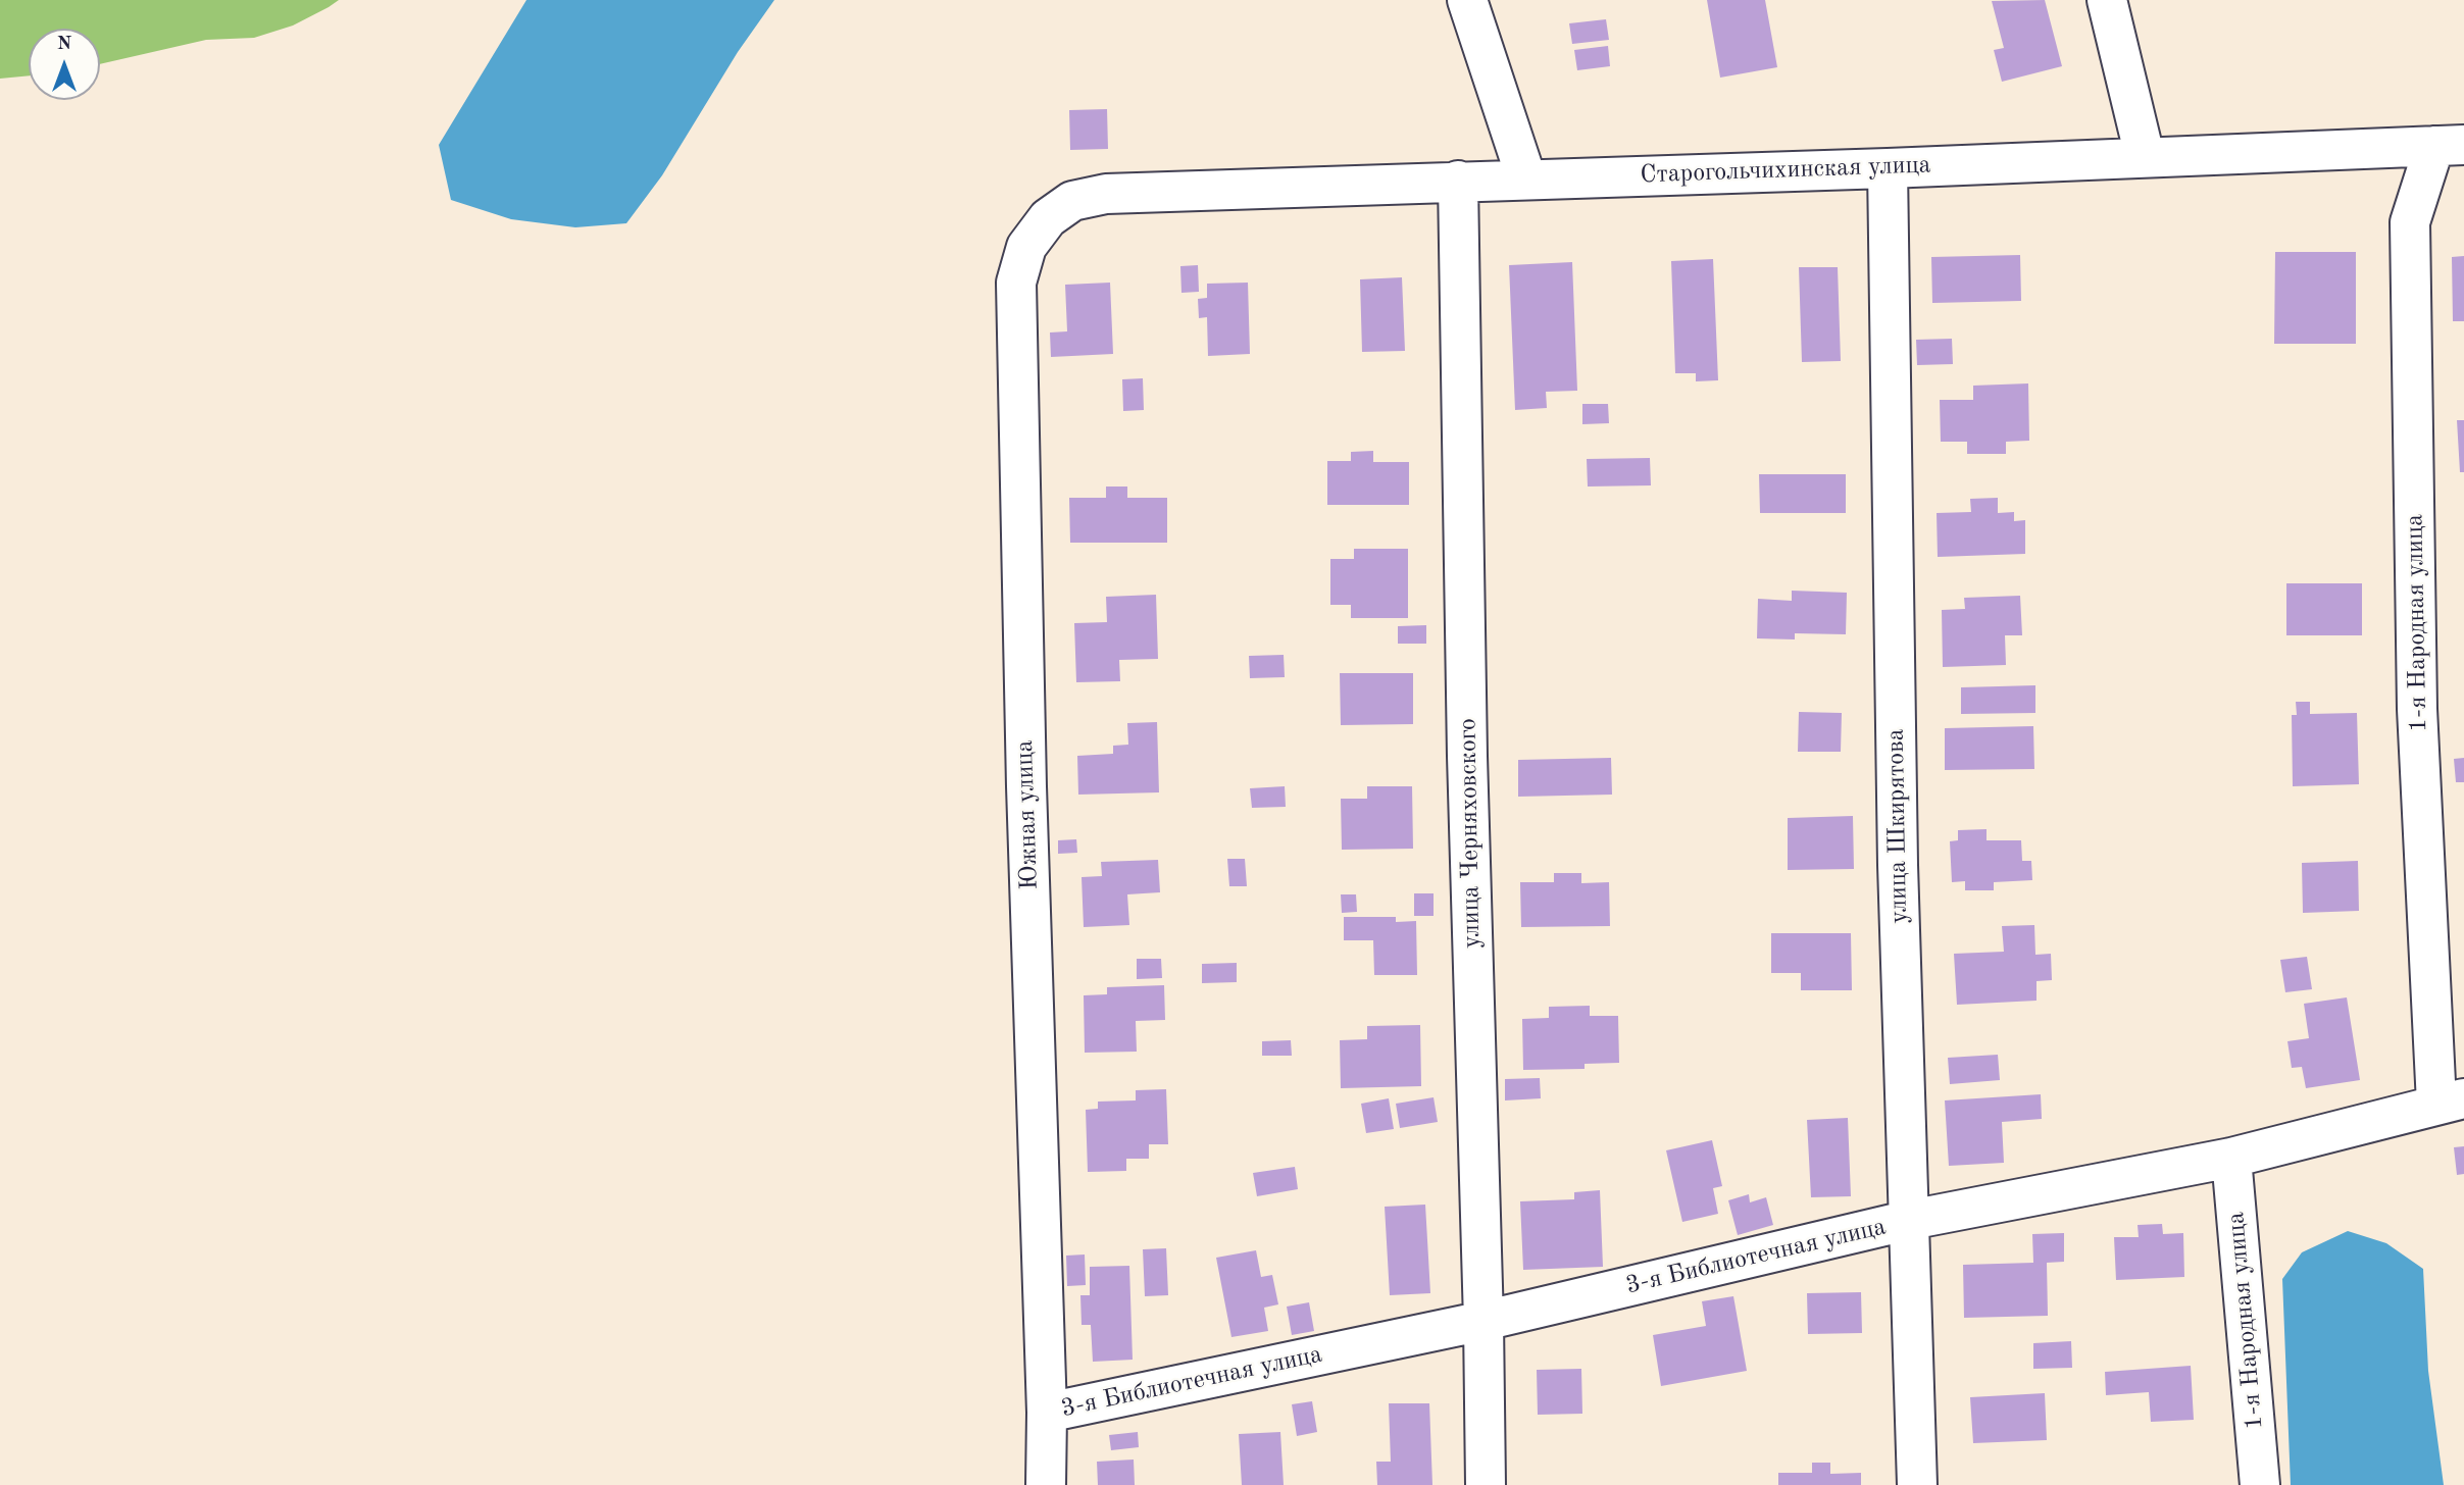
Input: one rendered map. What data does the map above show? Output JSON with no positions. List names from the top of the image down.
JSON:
{
  "streets": {
    "street": [
      "Старогольчихинская улица",
      "1-я Народная улица",
      "Южная улица",
      "улица Шкирятова",
      "улица Черняховского",
      "3-я Библиотечная улица"
    ]
  },
  "crossings": [
    ["Старогольчихинская улица", "1-я Народная улица"],
    ["Старогольчихинская улица", "Южная улица"],
    ["Старогольчихинская улица", "улица Шкирятова"],
    ["Старогольчихинская улица", "улица Черняховского"],
    ["1-я Народная улица", "3-я Библиотечная улица"],
    ["Южная улица", "3-я Библиотечная улица"],
    ["улица Шкирятова", "3-я Библиотечная улица"],
    ["улица Черняховского", "3-я Библиотечная улица"]
  ],
  "north": "top"
}
